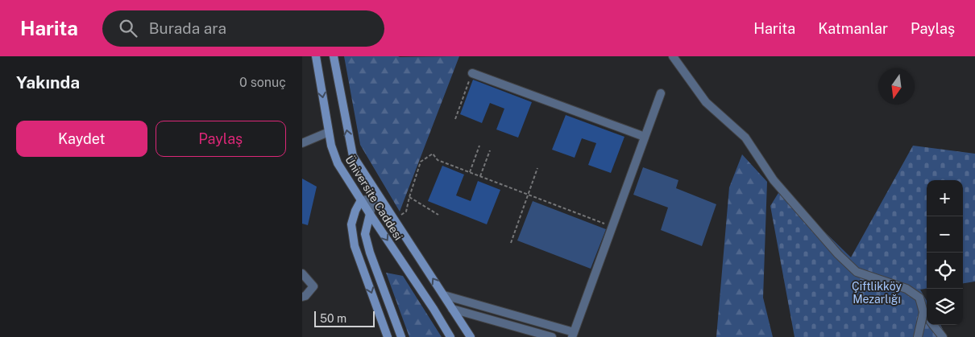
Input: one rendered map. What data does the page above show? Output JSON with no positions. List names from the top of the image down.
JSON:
{
  "streets": {
    "main road": ["Üniversite Caddesi"]
  },
  "parks": ["Çiftlikköy Mezarlığı"],
  "scale_bar": "50 m",
  "north": "bottom",
  "page": {
    "header": "Harita",
    "search": "Burada ara",
    "nav": ["Harita", "Katmanlar", "Paylaş"],
    "heading": ["Yakında", "0 sonuç"],
    "buttons": ["Kaydet", "Paylaş"],
    "map_buttons": ["+", "−"],
    "scale": "50 m"
  }
}
